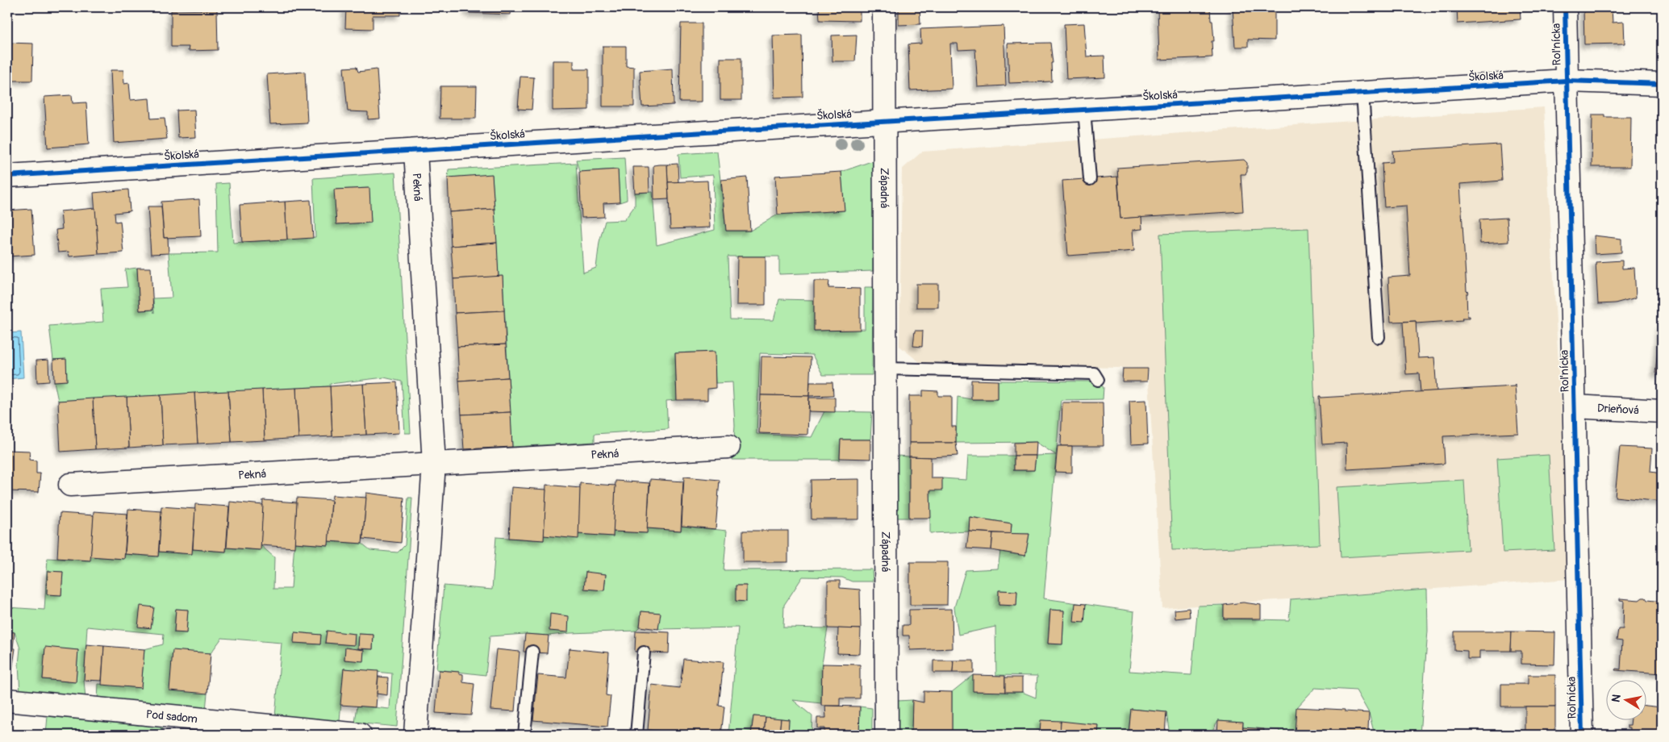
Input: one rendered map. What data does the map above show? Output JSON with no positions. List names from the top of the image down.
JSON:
{
  "streets": {
    "street": [
      "Roľnícka",
      "Školská",
      "Pekná",
      "Západná",
      "Drieňová",
      "Pod sadom"
    ]
  },
  "crossings": [
    ["Roľnícka", "Školská"],
    ["Roľnícka", "Drieňová"],
    ["Školská", "Pekná"],
    ["Školská", "Západná"]
  ],
  "north": "left"
}
